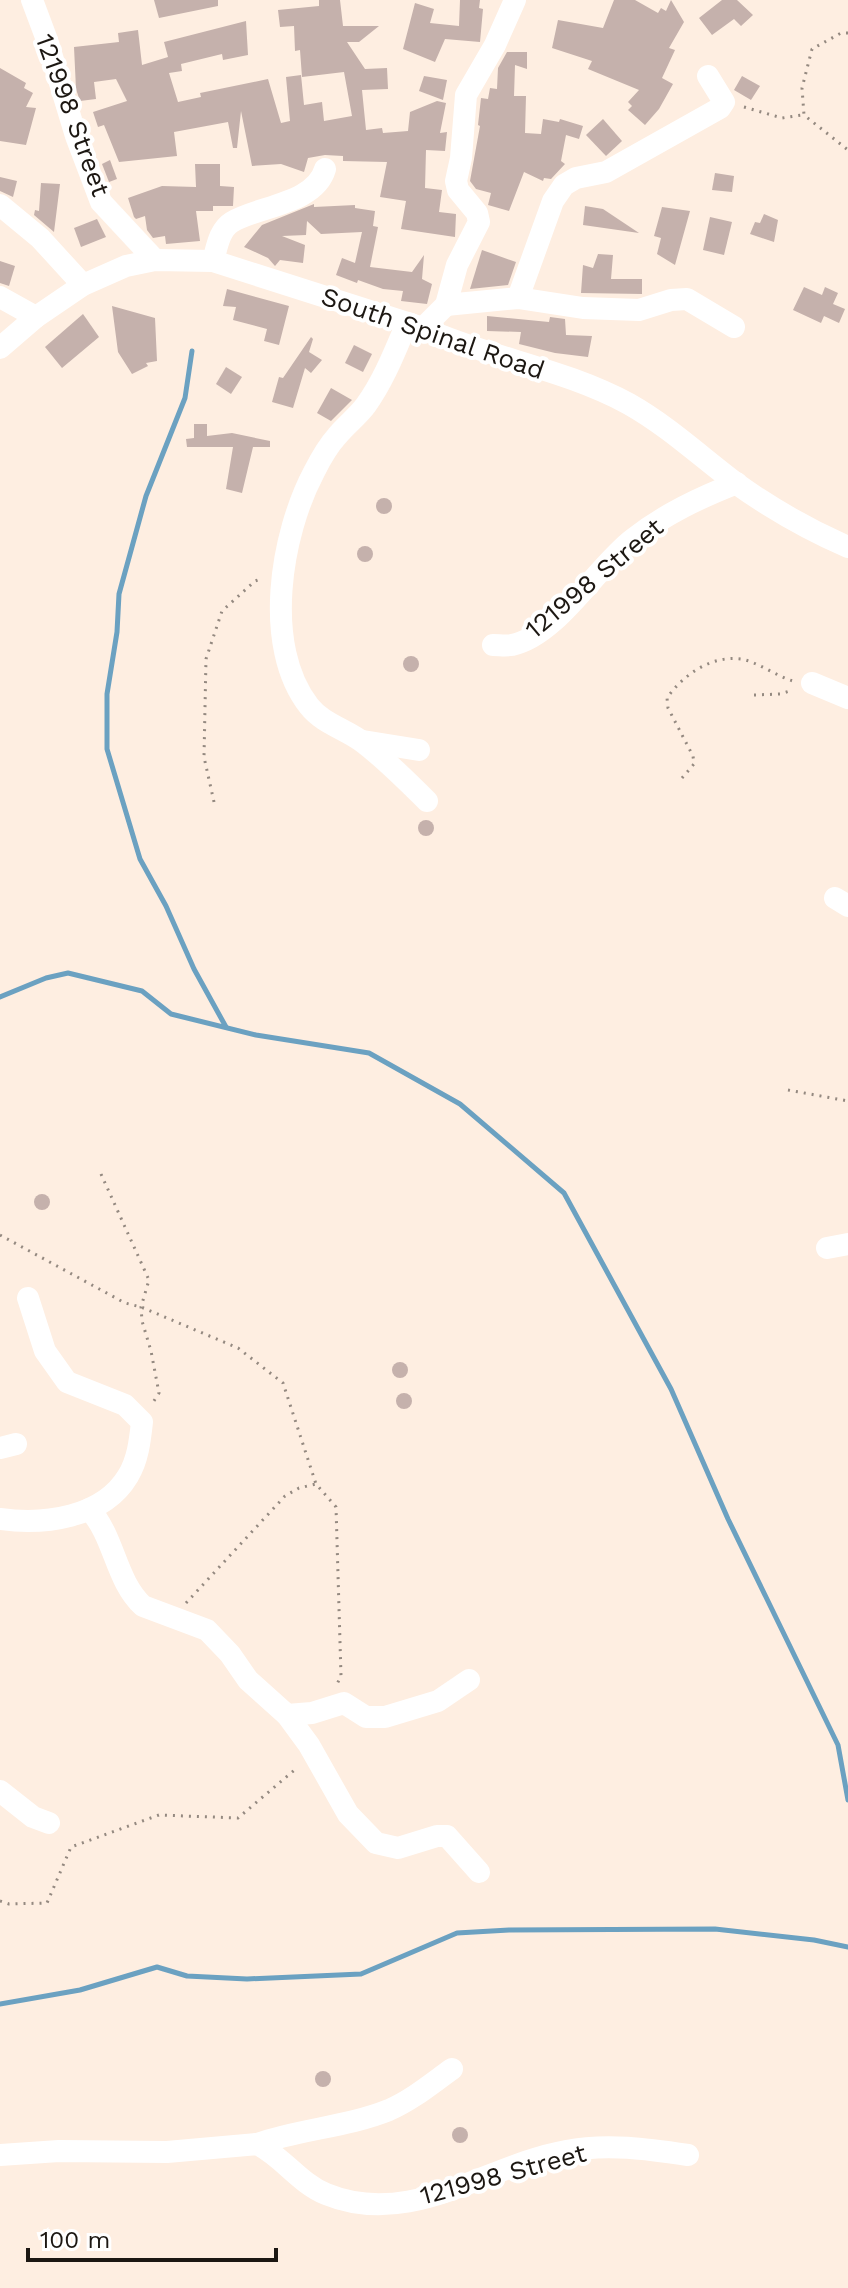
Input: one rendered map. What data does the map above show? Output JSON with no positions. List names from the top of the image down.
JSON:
{
  "streets": {
    "street": ["121998 Street", "South Spinal Road"]
  },
  "crossings": [
    ["121998 Street", "South Spinal Road"]
  ],
  "scale_bar": "100 m"
}
